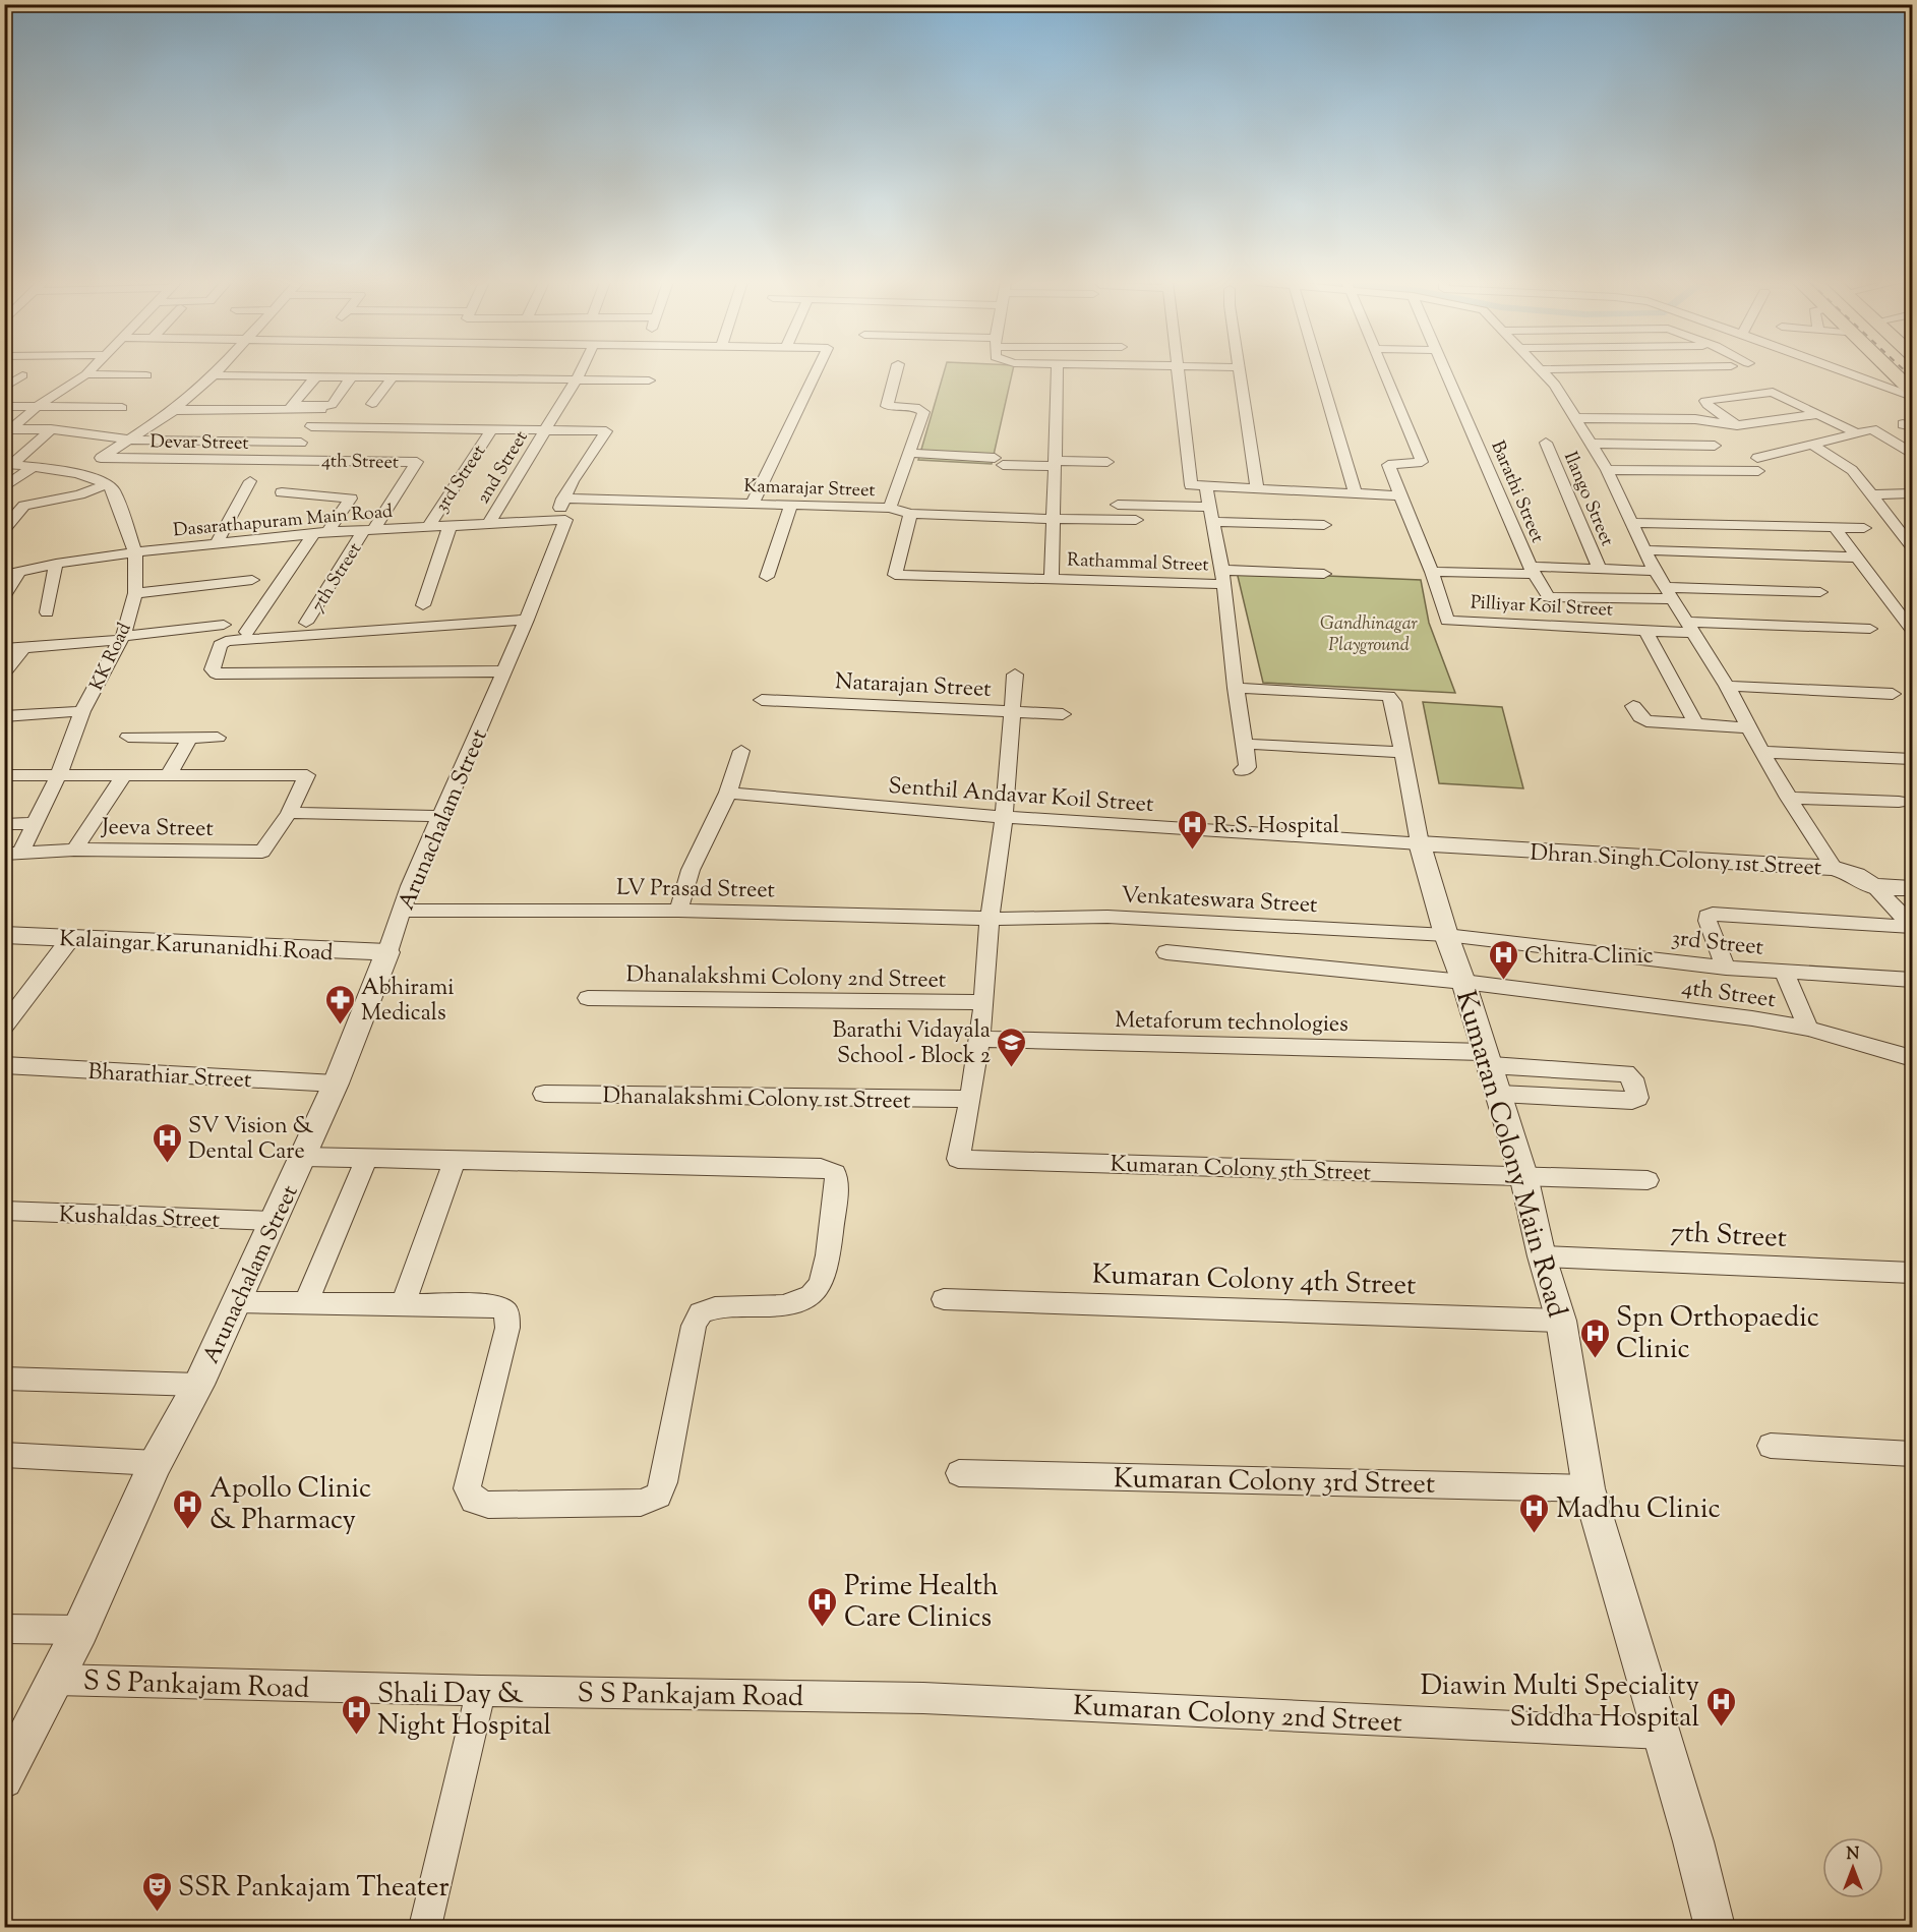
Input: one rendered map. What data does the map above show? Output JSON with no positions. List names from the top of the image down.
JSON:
{
  "streets": {
    "street": [
      "Devar Street",
      "4th Street",
      "2nd Street",
      "3rd Street",
      "Kamarajar Street",
      "Barathi Street",
      "Ilango Street",
      "Dasarathapuram Main Road",
      "Rathammal Street",
      "7th Street",
      "Pilliyar Koil Street",
      "KK Road",
      "Natarajan Street",
      "Senthil Andavar Koil Street",
      "Arunachalam Street",
      "Jeeva Street",
      "Dhran Singh Colony 1st Street",
      "LV Prasad Street",
      "Venkateswara Street",
      "Kalaingar Karunanidhi Road",
      "Dhanalakshmi Colony 2nd Street",
      "Metaforum technologies",
      "Bharathiar Street",
      "Dhanalakshmi Colony 1st Street",
      "Kumaran Colony Main Road",
      "Kumaran Colony 5th Street",
      "Kushaldas Street",
      "Kumaran Colony 4th Street",
      "Kumaran Colony 3rd Street",
      "S S Pankajam Road",
      "Kumaran Colony 2nd Street"
    ]
  },
  "crossings": [
    ["Devar Street", "4th Street"],
    ["4th Street", "Dasarathapuram Main Road"],
    ["4th Street", "7th Street"],
    ["4th Street", "Kumaran Colony Main Road"],
    ["2nd Street", "Dasarathapuram Main Road"],
    ["3rd Street", "Dasarathapuram Main Road"],
    ["3rd Street", "Venkateswara Street"],
    ["3rd Street", "Kumaran Colony Main Road"],
    ["Kamarajar Street", "Rathammal Street"],
    ["Dasarathapuram Main Road", "7th Street"],
    ["Dasarathapuram Main Road", "KK Road"],
    ["Dasarathapuram Main Road", "Arunachalam Street"],
    ["7th Street", "Kumaran Colony Main Road"],
    ["KK Road", "Jeeva Street"],
    ["Senthil Andavar Koil Street", "Dhran Singh Colony 1st Street"],
    ["Senthil Andavar Koil Street", "Kumaran Colony Main Road"],
    ["Arunachalam Street", "LV Prasad Street"],
    ["Arunachalam Street", "Kalaingar Karunanidhi Road"],
    ["Arunachalam Street", "Bharathiar Street"],
    ["Arunachalam Street", "Kushaldas Street"],
    ["Arunachalam Street", "S S Pankajam Road"],
    ["Dhran Singh Colony 1st Street", "Kumaran Colony Main Road"],
    ["LV Prasad Street", "Venkateswara Street"],
    ["Venkateswara Street", "Kumaran Colony Main Road"],
    ["Metaforum technologies", "Kumaran Colony Main Road"],
    ["Dhanalakshmi Colony 1st Street", "Kumaran Colony 5th Street"],
    ["Kumaran Colony Main Road", "Kumaran Colony 5th Street"],
    ["Kumaran Colony Main Road", "Kumaran Colony 4th Street"],
    ["Kumaran Colony Main Road", "Kumaran Colony 3rd Street"],
    ["Kumaran Colony Main Road", "Kumaran Colony 2nd Street"],
    ["S S Pankajam Road", "Kumaran Colony 2nd Street"]
  ],
  "parks": ["Gandhinagar Playground"],
  "places": {
    "hospital": [
      "R.S. Hospital",
      "Chitra Clinic",
      "SV Vision & Dental Care",
      "Spn Orthopaedic Clinic",
      "Apollo Clinic & Pharmacy",
      "Madhu Clinic",
      "Prime Health Care Clinics",
      "Diawin Multi Speciality Siddha Hospital",
      "Shali Day & Night Hospital"
    ],
    "pharmacy": ["Abhirami Medicals"],
    "school or university": ["Barathi Vidayala School - Block 2"],
    "theatre": ["SSR Pankajam Theater"]
  },
  "north": "top"
}
